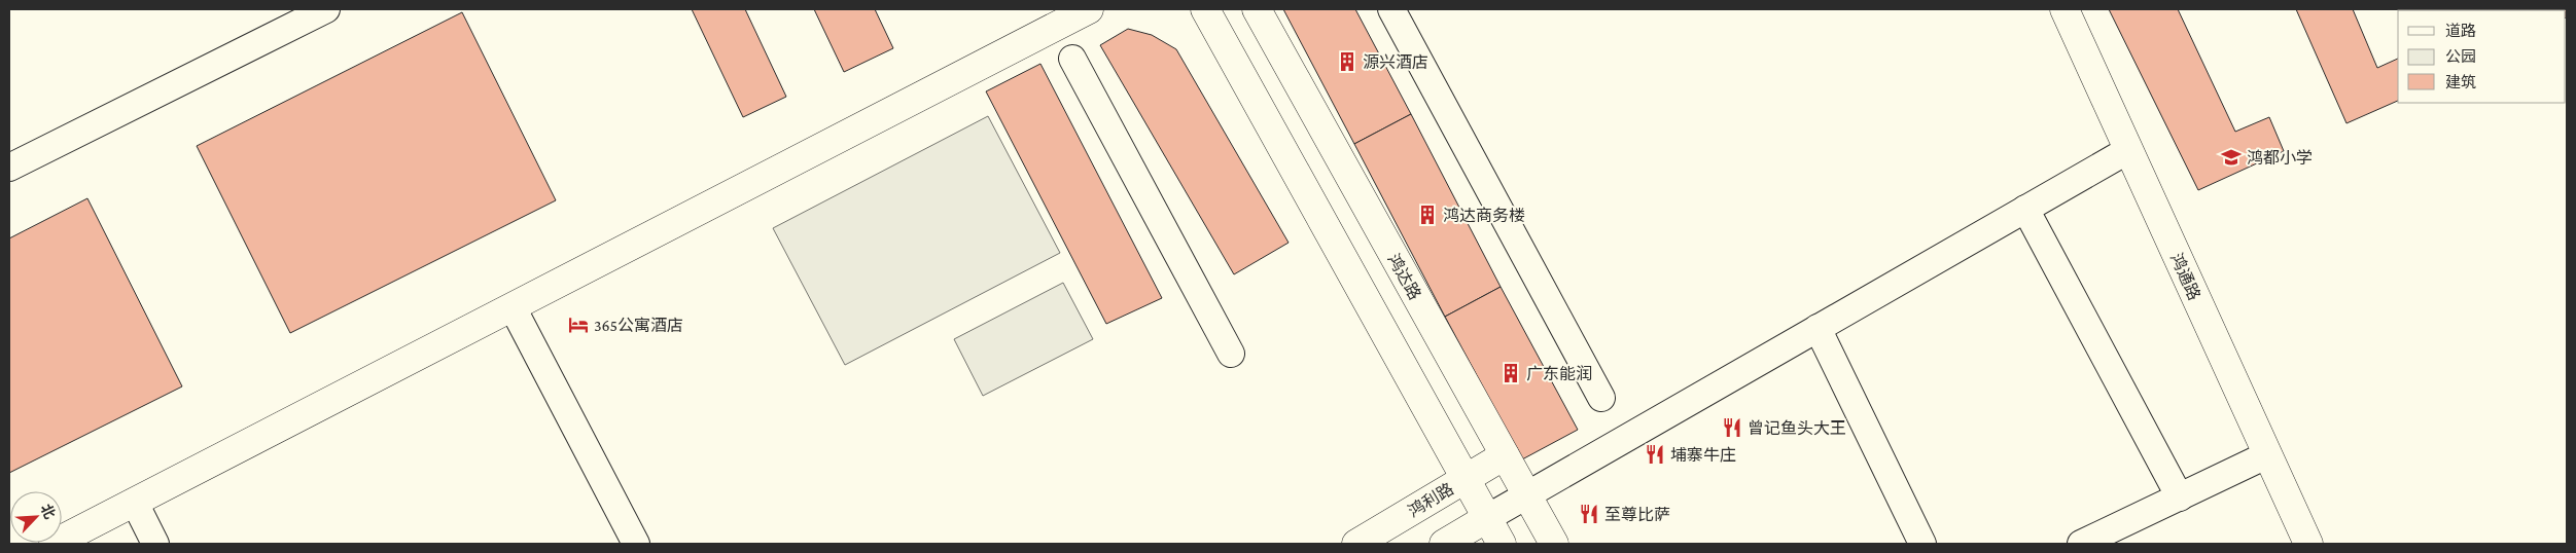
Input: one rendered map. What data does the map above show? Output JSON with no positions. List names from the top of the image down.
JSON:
{
  "streets": {
    "street": ["鸿达路", "鸿通路", "鸿利路"]
  },
  "crossings": [
    ["鸿达路", "鸿利路"]
  ],
  "places": {
    "building": ["源兴酒店", "鸿达商务楼", "广东能润"],
    "school or university": ["鸿都小学"],
    "hotel": ["365公寓酒店"],
    "restaurant": ["曾记鱼头大王", "埔寨牛庄", "至尊比萨"]
  },
  "legend": ["道路", "公园", "建筑"],
  "north": "top right"
}
